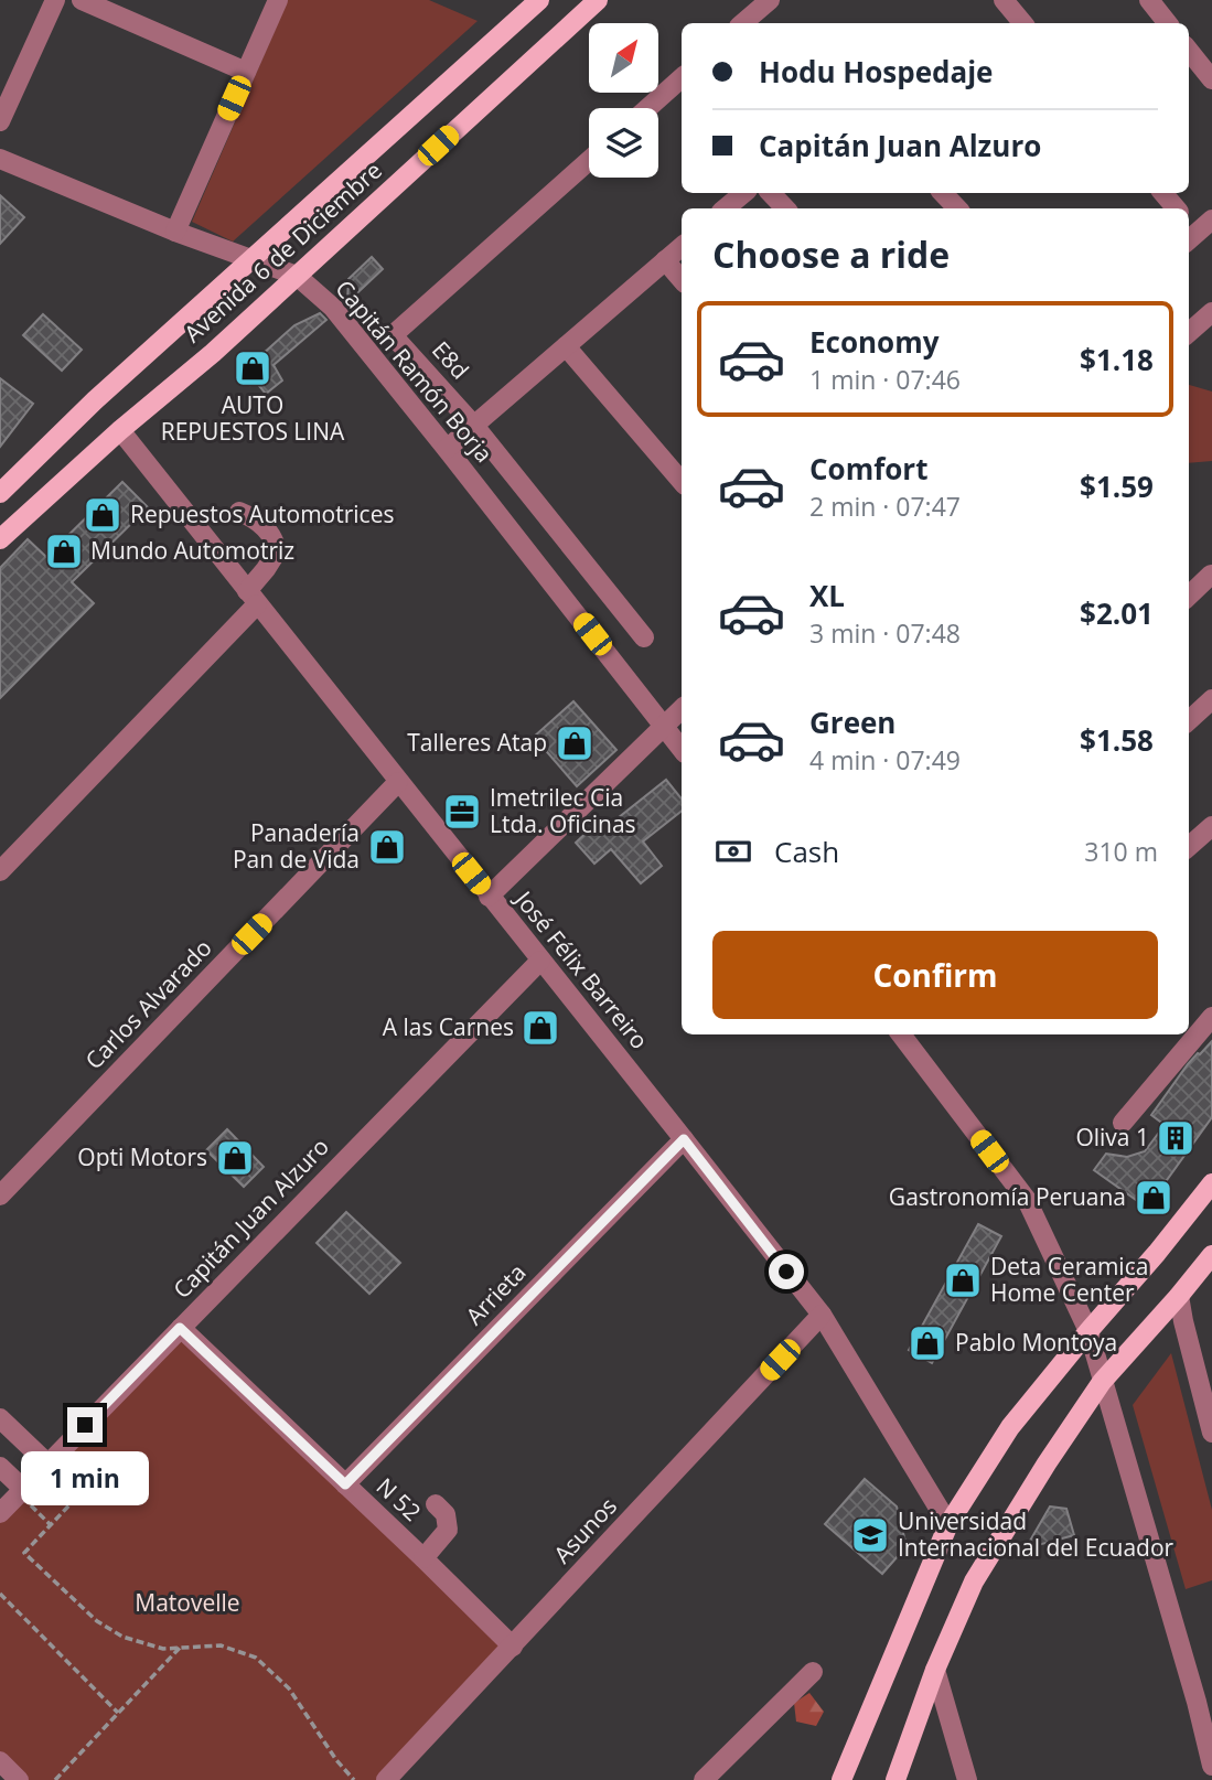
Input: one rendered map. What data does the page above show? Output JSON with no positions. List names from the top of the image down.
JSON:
{
  "streets": {
    "main road": ["Avenida 6 de Diciembre"],
    "street": [
      "E8d",
      "Capitán Ramón Borja",
      "José Félix Barreiro",
      "Carlos Alvarado",
      "Capitán Juan Alzuro",
      "Arrieta",
      "N 52",
      "Asunos"
    ]
  },
  "crossings": [
    ["Avenida 6 de Diciembre", "Capitán Ramón Borja"],
    ["Avenida 6 de Diciembre", "José Félix Barreiro"],
    ["José Félix Barreiro", "Carlos Alvarado"],
    ["José Félix Barreiro", "Capitán Juan Alzuro"],
    ["José Félix Barreiro", "Arrieta"],
    ["José Félix Barreiro", "Asunos"],
    ["Capitán Juan Alzuro", "N 52"],
    ["Arrieta", "N 52"],
    ["N 52", "Asunos"]
  ],
  "parks": ["Matovelle"],
  "places": {
    "shop": [
      "AUTO REPUESTOS LINA",
      "Repuestos Automotrices",
      "Mundo Automotriz",
      "Talleres Atap",
      "Panadería Pan de Vida",
      "A las Carnes",
      "Opti Motors",
      "Gastronomía Peruana",
      "Deta Ceramica Home Center",
      "Pablo Montoya"
    ],
    "office": ["Imetrilec Cia Ltda. Oficinas"],
    "building": ["Oliva 1"],
    "school or university": ["Universidad Internacional del Ecuador"]
  },
  "north": "top right",
  "page": {
    "banner": ["Hodu Hospedaje", "Capitán Juan Alzuro"],
    "heading": "Choose a ride",
    "list": [
      {
        "name": "Economy",
        "note": "1 min · 07:46",
        "value": "$1.18"
      },
      {
        "name": "Comfort",
        "note": "2 min · 07:47",
        "value": "$1.59"
      },
      {
        "name": "XL",
        "note": "3 min · 07:48",
        "value": "$2.01"
      },
      {
        "name": "Green",
        "note": "4 min · 07:49",
        "value": "$1.58"
      }
    ],
    "pay": ["Cash", "310 m"],
    "buttons": "Confirm",
    "bubble": "1 min"
  }
}
